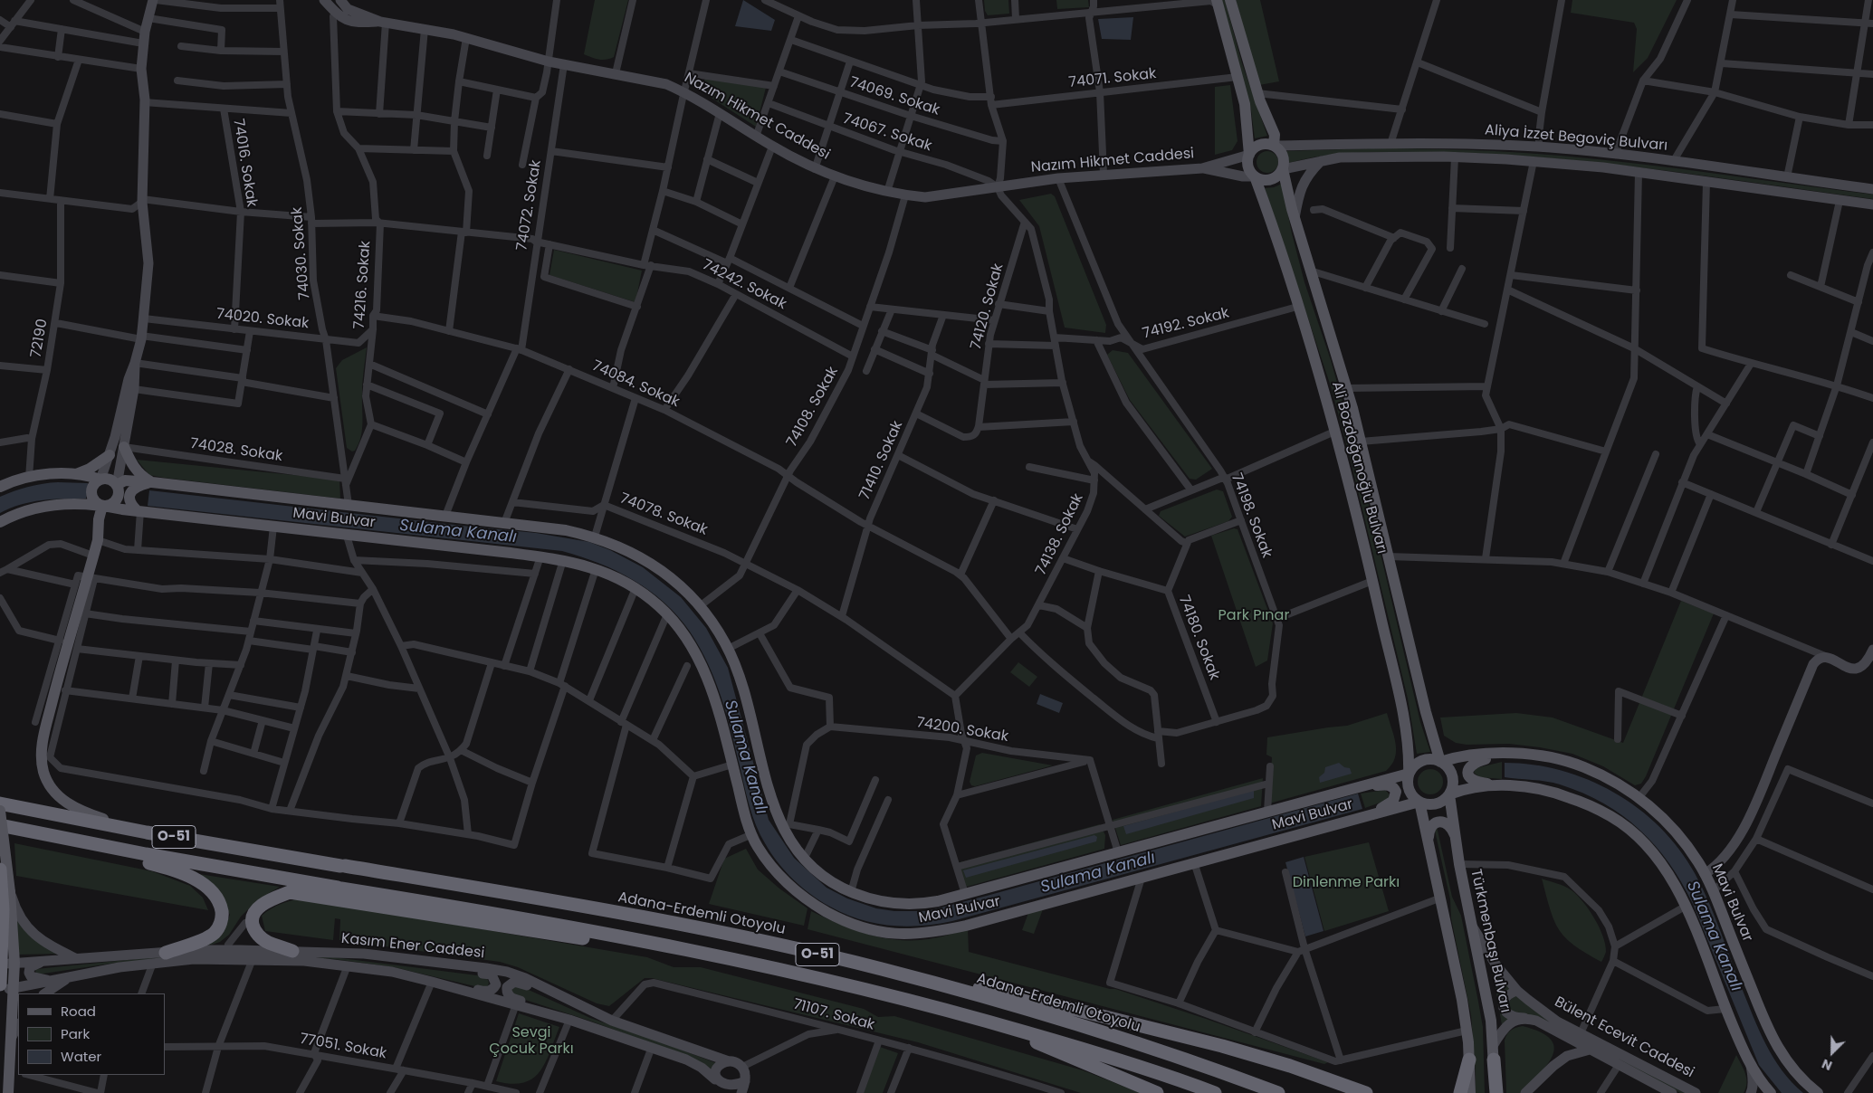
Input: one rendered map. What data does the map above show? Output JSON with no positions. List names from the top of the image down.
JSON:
{
  "streets": {
    "highway": ["O-51", "Adana-Erdemli Otoyolu"],
    "main road": [
      "Nazım Hikmet Caddesi",
      "Aliya İzzet Begoviç Bulvarı",
      "Ali Bozdoğanoğlu Bulvarı",
      "Mavi Bulvar",
      "Türkmenbaşı Bulvarı",
      "Kasım Ener Caddesi",
      "Bülent Ecevit Caddesi"
    ],
    "street": [
      "74071. Sokak",
      "74069. Sokak",
      "74067. Sokak",
      "74016. Sokak",
      "74072. Sokak",
      "74030. Sokak",
      "74216. Sokak",
      "74242. Sokak",
      "74120. Sokak",
      "74020. Sokak",
      "74192. Sokak",
      "72190",
      "74084. Sokak",
      "74108. Sokak",
      "74028. Sokak",
      "71410. Sokak",
      "74078. Sokak",
      "74198. Sokak",
      "74138. Sokak",
      "74180. Sokak",
      "74200. Sokak",
      "71107. Sokak",
      "77051. Sokak"
    ]
  },
  "crossings": [
    ["Nazım Hikmet Caddesi", "74067. Sokak"],
    ["Nazım Hikmet Caddesi", "74072. Sokak"],
    ["Nazım Hikmet Caddesi", "74216. Sokak"],
    ["Nazım Hikmet Caddesi", "74108. Sokak"],
    ["Nazım Hikmet Caddesi", "74198. Sokak"],
    ["Nazım Hikmet Caddesi", "74138. Sokak"],
    ["74067. Sokak", "74138. Sokak"],
    ["Aliya İzzet Begoviç Bulvarı", "Ali Bozdoğanoğlu Bulvarı"],
    ["74016. Sokak", "74242. Sokak"],
    ["74016. Sokak", "74020. Sokak"],
    ["74072. Sokak", "74242. Sokak"],
    ["74072. Sokak", "74084. Sokak"],
    ["74072. Sokak", "Mavi Bulvar"],
    ["74030. Sokak", "74242. Sokak"],
    ["74030. Sokak", "74020. Sokak"],
    ["74030. Sokak", "74028. Sokak"],
    ["74030. Sokak", "Mavi Bulvar"],
    ["74216. Sokak", "74242. Sokak"],
    ["74216. Sokak", "74020. Sokak"],
    ["74216. Sokak", "74084. Sokak"],
    ["74242. Sokak", "74108. Sokak"],
    ["74120. Sokak", "74138. Sokak"],
    ["74192. Sokak", "Ali Bozdoğanoğlu Bulvarı"],
    ["74192. Sokak", "74198. Sokak"],
    ["74192. Sokak", "74138. Sokak"],
    ["74084. Sokak", "74108. Sokak"],
    ["74084. Sokak", "71410. Sokak"],
    ["74108. Sokak", "74078. Sokak"],
    ["74108. Sokak", "Mavi Bulvar"],
    ["71410. Sokak", "74078. Sokak"],
    ["Ali Bozdoğanoğlu Bulvarı", "Mavi Bulvar"],
    ["Ali Bozdoğanoğlu Bulvarı", "Türkmenbaşı Bulvarı"],
    ["74078. Sokak", "74138. Sokak"],
    ["74198. Sokak", "74138. Sokak"],
    ["74198. Sokak", "74180. Sokak"],
    ["Mavi Bulvar", "Türkmenbaşı Bulvarı"],
    ["Türkmenbaşı Bulvarı", "Bülent Ecevit Caddesi"],
    ["Kasım Ener Caddesi", "71107. Sokak"]
  ],
  "water": ["Sulama Kanalı"],
  "parks": ["Park Pınar", "Dinlenme Parkı", "Sevgi Çocuk Parkı"],
  "legend": ["Road", "Park", "Water"],
  "north": "bottom left"
}
